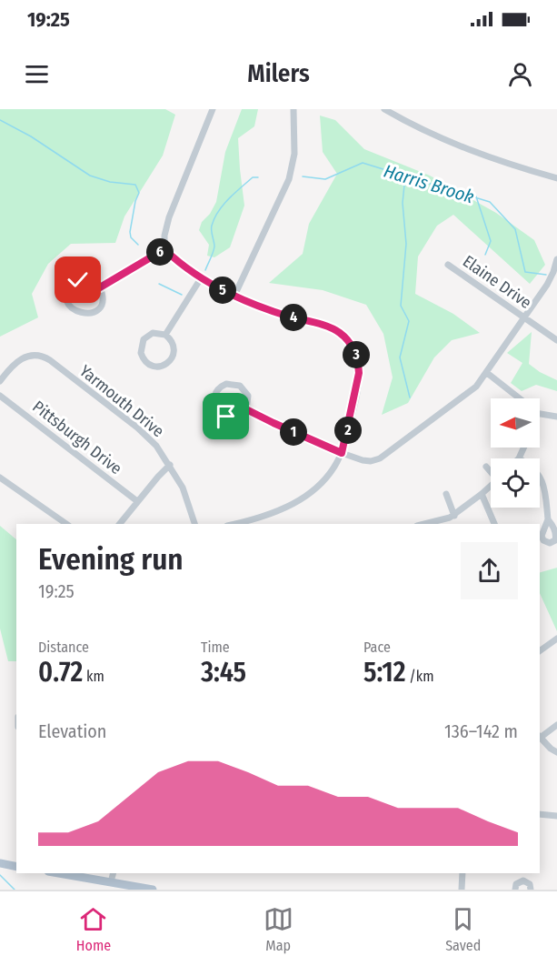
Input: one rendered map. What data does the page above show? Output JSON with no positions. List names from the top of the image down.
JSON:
{
  "streets": {
    "street": ["Elaine Drive", "Yarmouth Drive", "Pittsburgh Drive"]
  },
  "water": ["Harris Brook"],
  "north": "left",
  "page": {
    "status": "19:25",
    "header": "Milers",
    "pins": [
      "6",
      "5",
      "4",
      "3",
      "2",
      "1"
    ],
    "heading": ["Evening run", "19:25"],
    "stats": [
      ["Distance", "0.72 km"],
      ["Time", "3:45"],
      ["Pace", "5:12 /km"]
    ],
    "chart": ["Elevation", "136–142 m"],
    "tabs": ["Home", "Map", "Saved"]
  }
}
